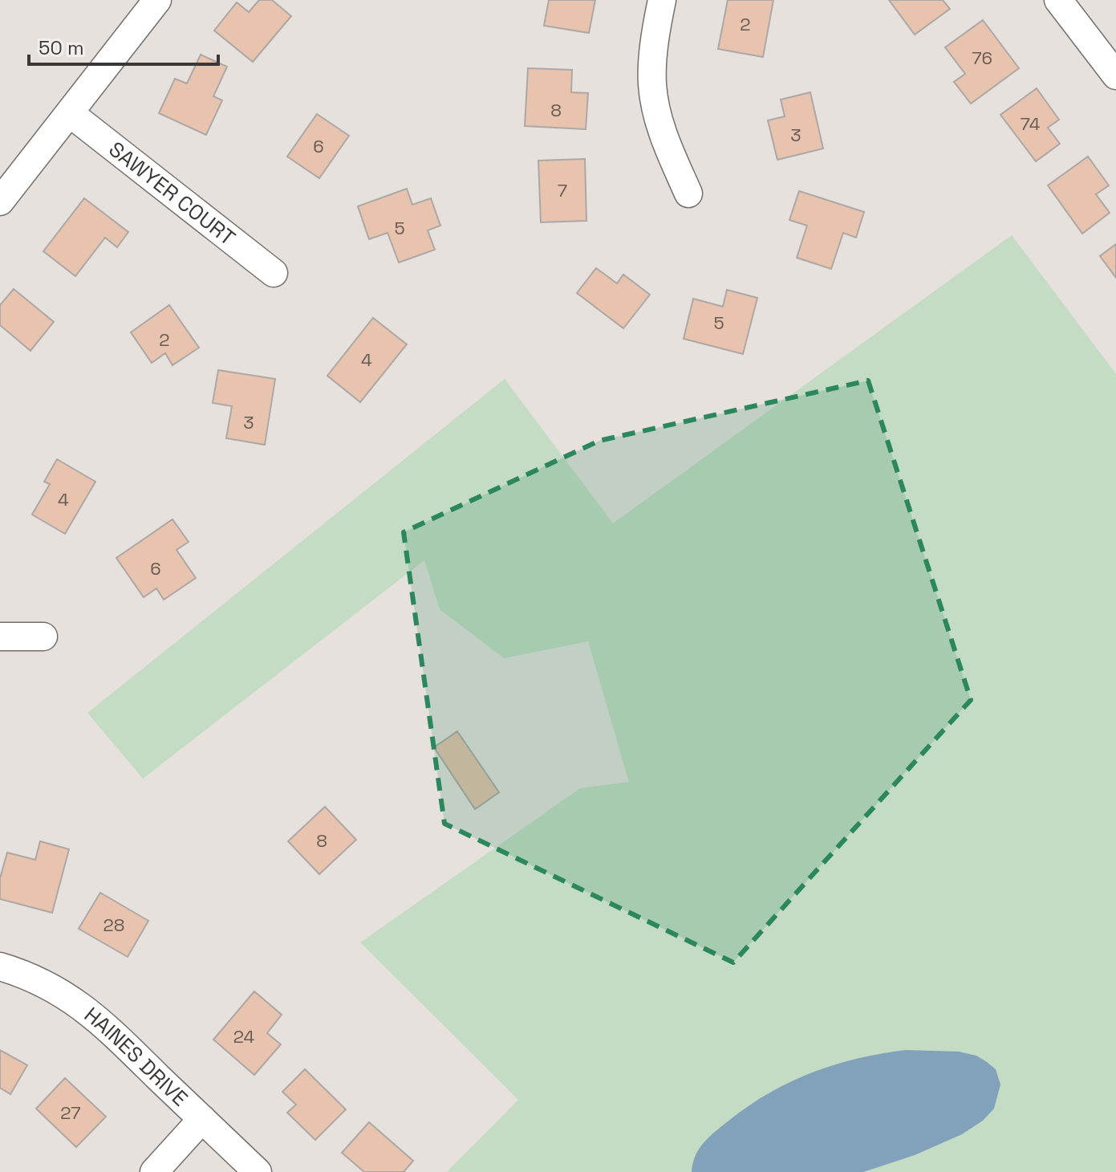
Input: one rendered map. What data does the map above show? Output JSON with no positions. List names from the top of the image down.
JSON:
{
  "streets": {
    "street": ["SAWYER COURT", "HAINES DRIVE"]
  },
  "house_numbers": [
    "2",
    "76",
    "8",
    "74",
    "3",
    "6",
    "7",
    "5",
    "5",
    "2",
    "4",
    "3",
    "4",
    "6",
    "8",
    "28",
    "24",
    "27"
  ],
  "scale_bar": "50 m"
}
